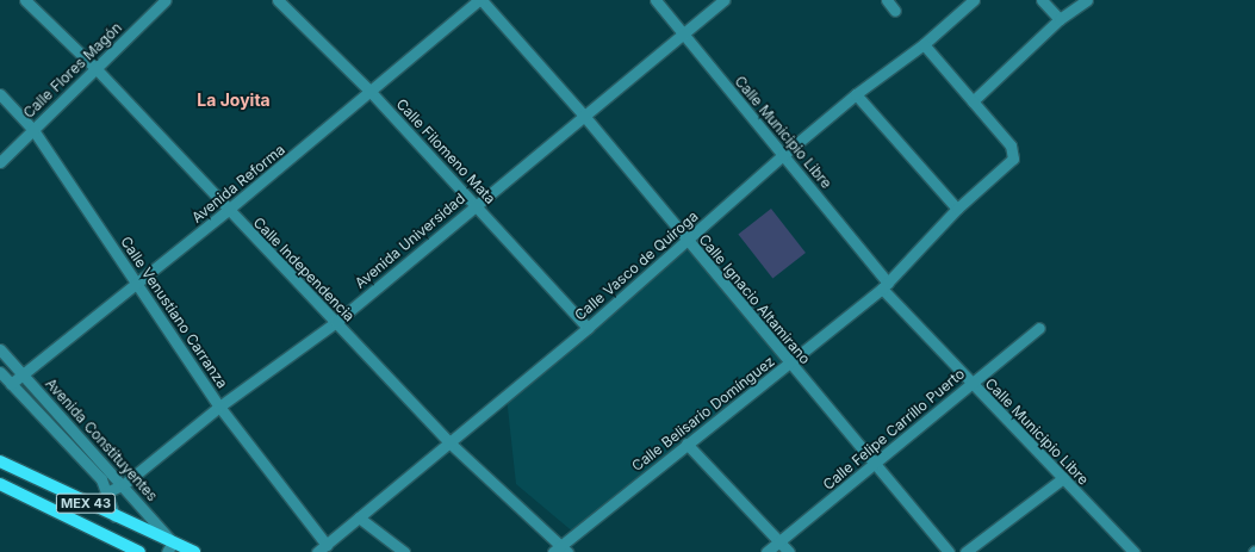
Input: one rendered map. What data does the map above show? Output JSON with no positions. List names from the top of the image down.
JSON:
{
  "streets": {
    "main road": ["MEX 43"],
    "street": [
      "Calle Flores Magón",
      "Calle Municipio Libre",
      "Calle Filomeno Mata",
      "Avenida Reforma",
      "Avenida Universidad",
      "Calle Vasco de Quiroga",
      "Calle Independencia",
      "Calle Ignacio Altamirano",
      "Calle Venustiano Carranza",
      "Calle Belisario Domínguez",
      "Calle Felipe Carrillo Puerto",
      "Avenida Constituyentes"
    ]
  },
  "crossings": [
    ["Calle Flores Magón", "Calle Independencia"],
    ["Calle Flores Magón", "Calle Venustiano Carranza"],
    ["Calle Municipio Libre", "Avenida Universidad"],
    ["Calle Municipio Libre", "Calle Vasco de Quiroga"],
    ["Calle Municipio Libre", "Calle Belisario Domínguez"],
    ["Calle Municipio Libre", "Calle Felipe Carrillo Puerto"],
    ["Calle Filomeno Mata", "Avenida Reforma"],
    ["Calle Filomeno Mata", "Avenida Universidad"],
    ["Calle Filomeno Mata", "Calle Vasco de Quiroga"],
    ["Avenida Reforma", "Calle Independencia"],
    ["Avenida Reforma", "Calle Ignacio Altamirano"],
    ["Avenida Reforma", "Calle Venustiano Carranza"],
    ["Avenida Reforma", "Avenida Constituyentes"],
    ["Avenida Universidad", "Calle Independencia"],
    ["Avenida Universidad", "Calle Ignacio Altamirano"],
    ["Avenida Universidad", "Calle Venustiano Carranza"],
    ["Avenida Universidad", "Avenida Constituyentes"],
    ["Calle Vasco de Quiroga", "Calle Independencia"],
    ["Calle Vasco de Quiroga", "Calle Ignacio Altamirano"],
    ["Calle Vasco de Quiroga", "Calle Venustiano Carranza"],
    ["Calle Independencia", "Calle Belisario Domínguez"],
    ["Calle Ignacio Altamirano", "Calle Belisario Domínguez"],
    ["Calle Ignacio Altamirano", "Calle Felipe Carrillo Puerto"],
    ["Avenida Constituyentes", "MEX 43"]
  ],
  "districts": ["La Joyita"]
}
